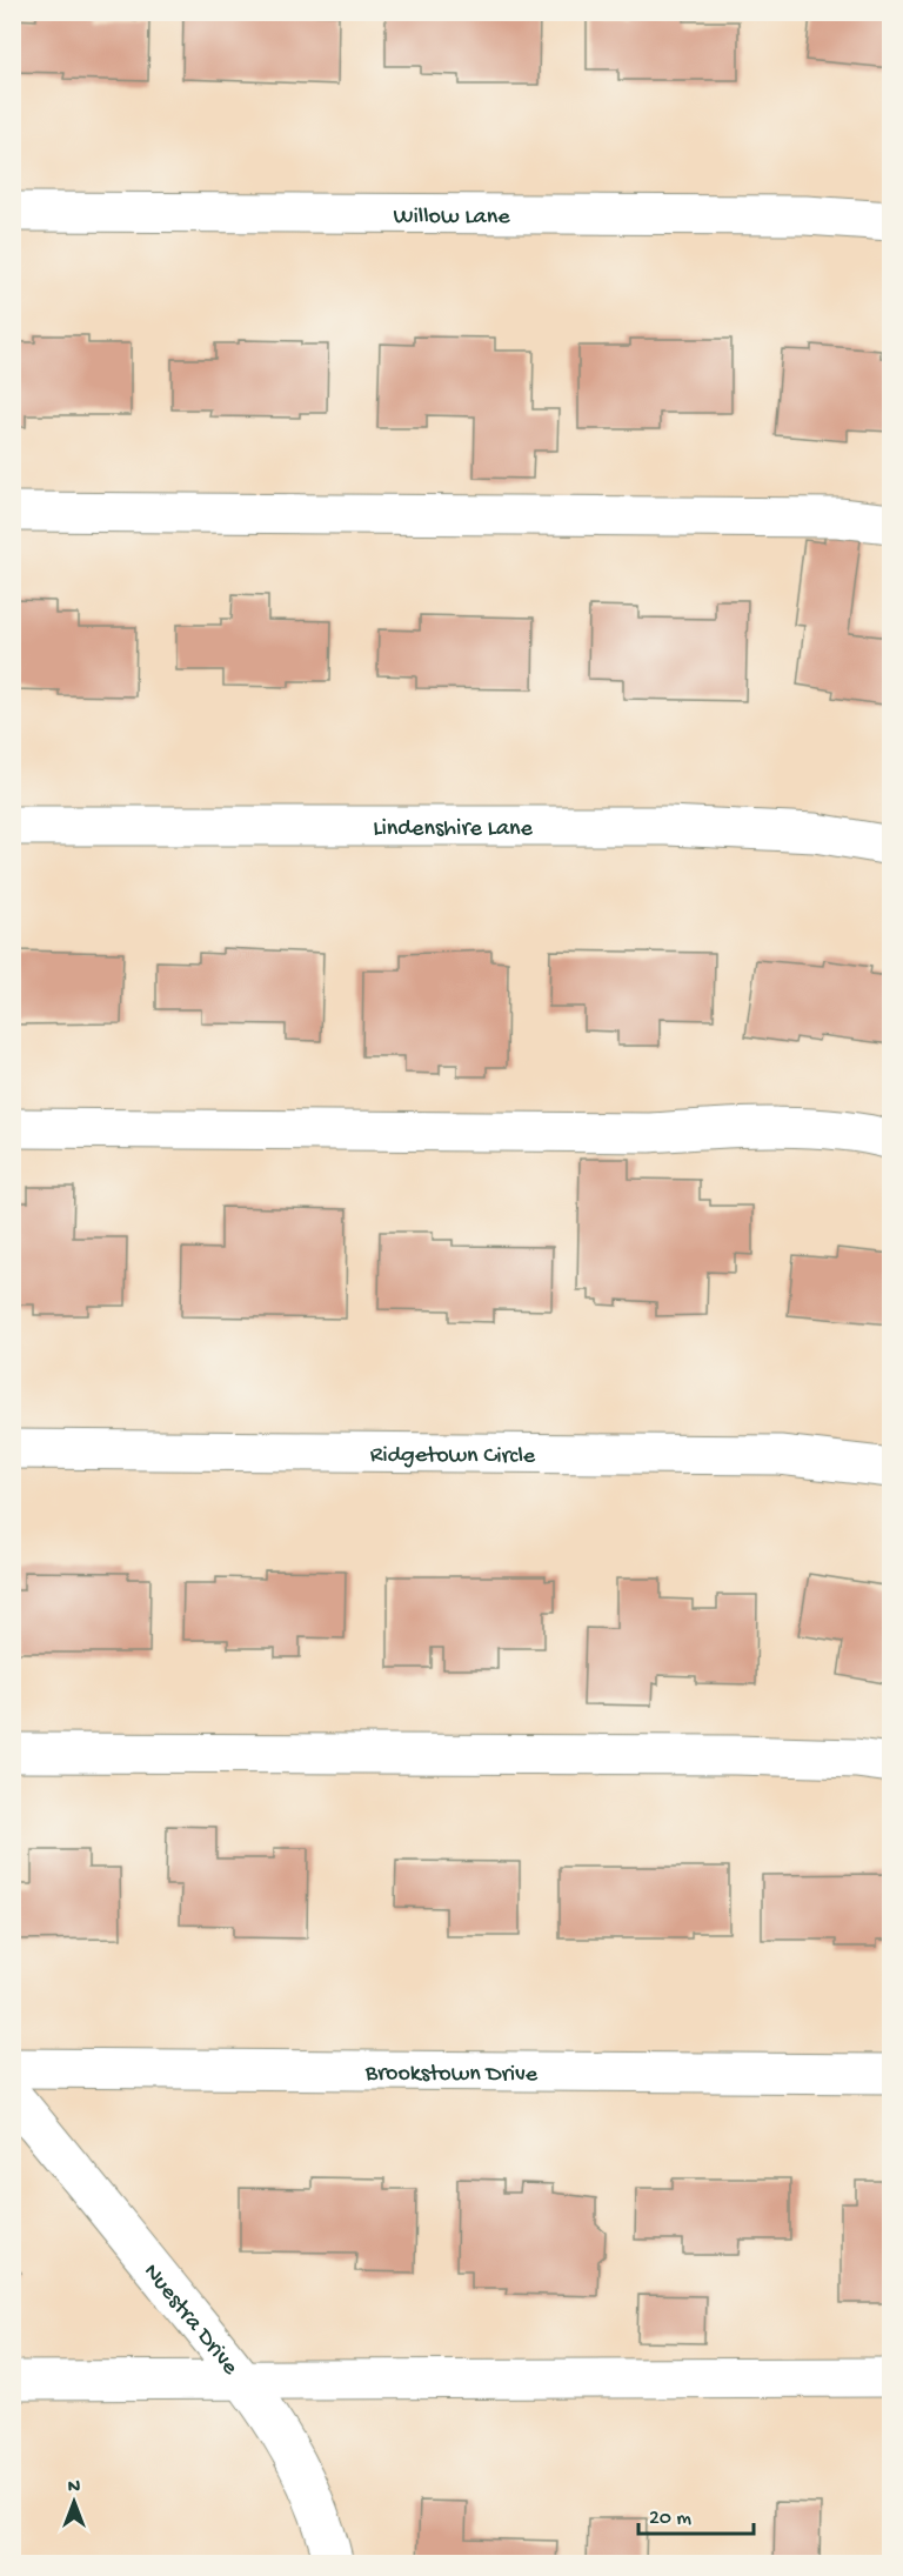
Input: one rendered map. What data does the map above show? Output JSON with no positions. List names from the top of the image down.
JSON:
{
  "streets": {
    "street": [
      "Willow Lane",
      "Lindenshire Lane",
      "Ridgetown Circle",
      "Brookstown Drive",
      "Nuestra Drive"
    ]
  },
  "scale_bar": "20 m",
  "north": "top"
}
